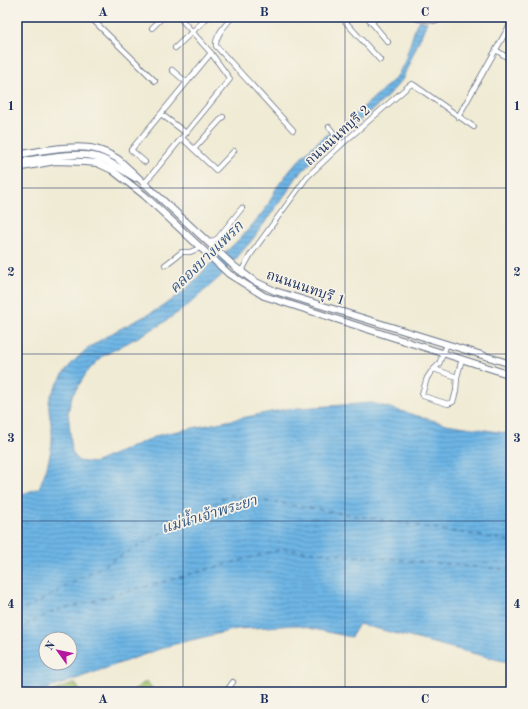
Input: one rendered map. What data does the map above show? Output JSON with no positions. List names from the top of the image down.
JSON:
{
  "streets": {
    "main road": ["ถนนนนทบุรี 1"],
    "street": ["ถนนนนทบุรี 2"]
  },
  "crossings": [
    ["ถนนนนทบุรี 2", "ถนนนนทบุรี 1"]
  ],
  "water": ["คลองบางแพรก", "แม่น้ำเจ้าพระยา"],
  "north": "top left",
  "grid": {
    "columns": ["A", "B", "C"],
    "rows": [
      "1",
      "2",
      "3",
      "4"
    ]
  }
}
